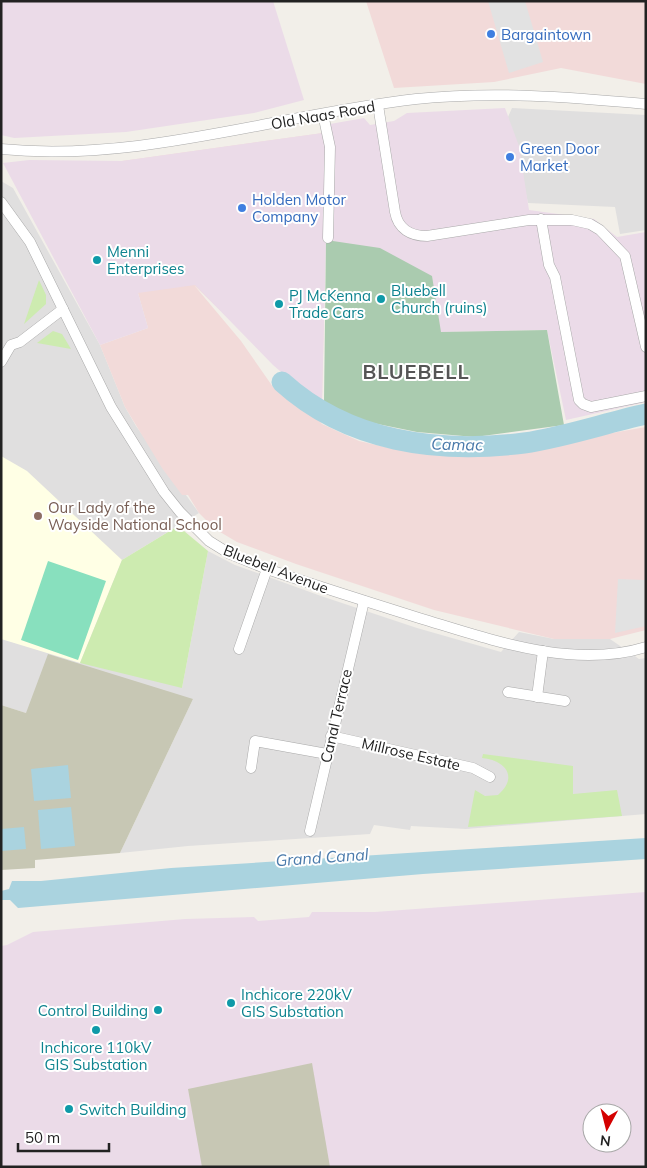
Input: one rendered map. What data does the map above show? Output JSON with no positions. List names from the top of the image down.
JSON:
{
  "streets": {
    "street": [
      "Old Naas Road",
      "Bluebell Avenue",
      "Canal Terrace",
      "Millrose Estate"
    ]
  },
  "crossings": [
    ["Bluebell Avenue", "Canal Terrace"],
    ["Canal Terrace", "Millrose Estate"]
  ],
  "districts": ["BLUEBELL"],
  "water": ["Camac", "Grand Canal"],
  "places": [
    "Bargaintown",
    "Green Door Market",
    "Holden Motor Company",
    "Menni Enterprises",
    "Bluebell Church (ruins)",
    "PJ McKenna Trade Cars",
    "Our Lady of the Wayside National School",
    "Inchicore 220kV GIS Substation",
    "Control Building",
    "Inchicore 110kV GIS Substation",
    "Switch Building"
  ],
  "scale_bar": "50 m",
  "north": "bottom"
}
